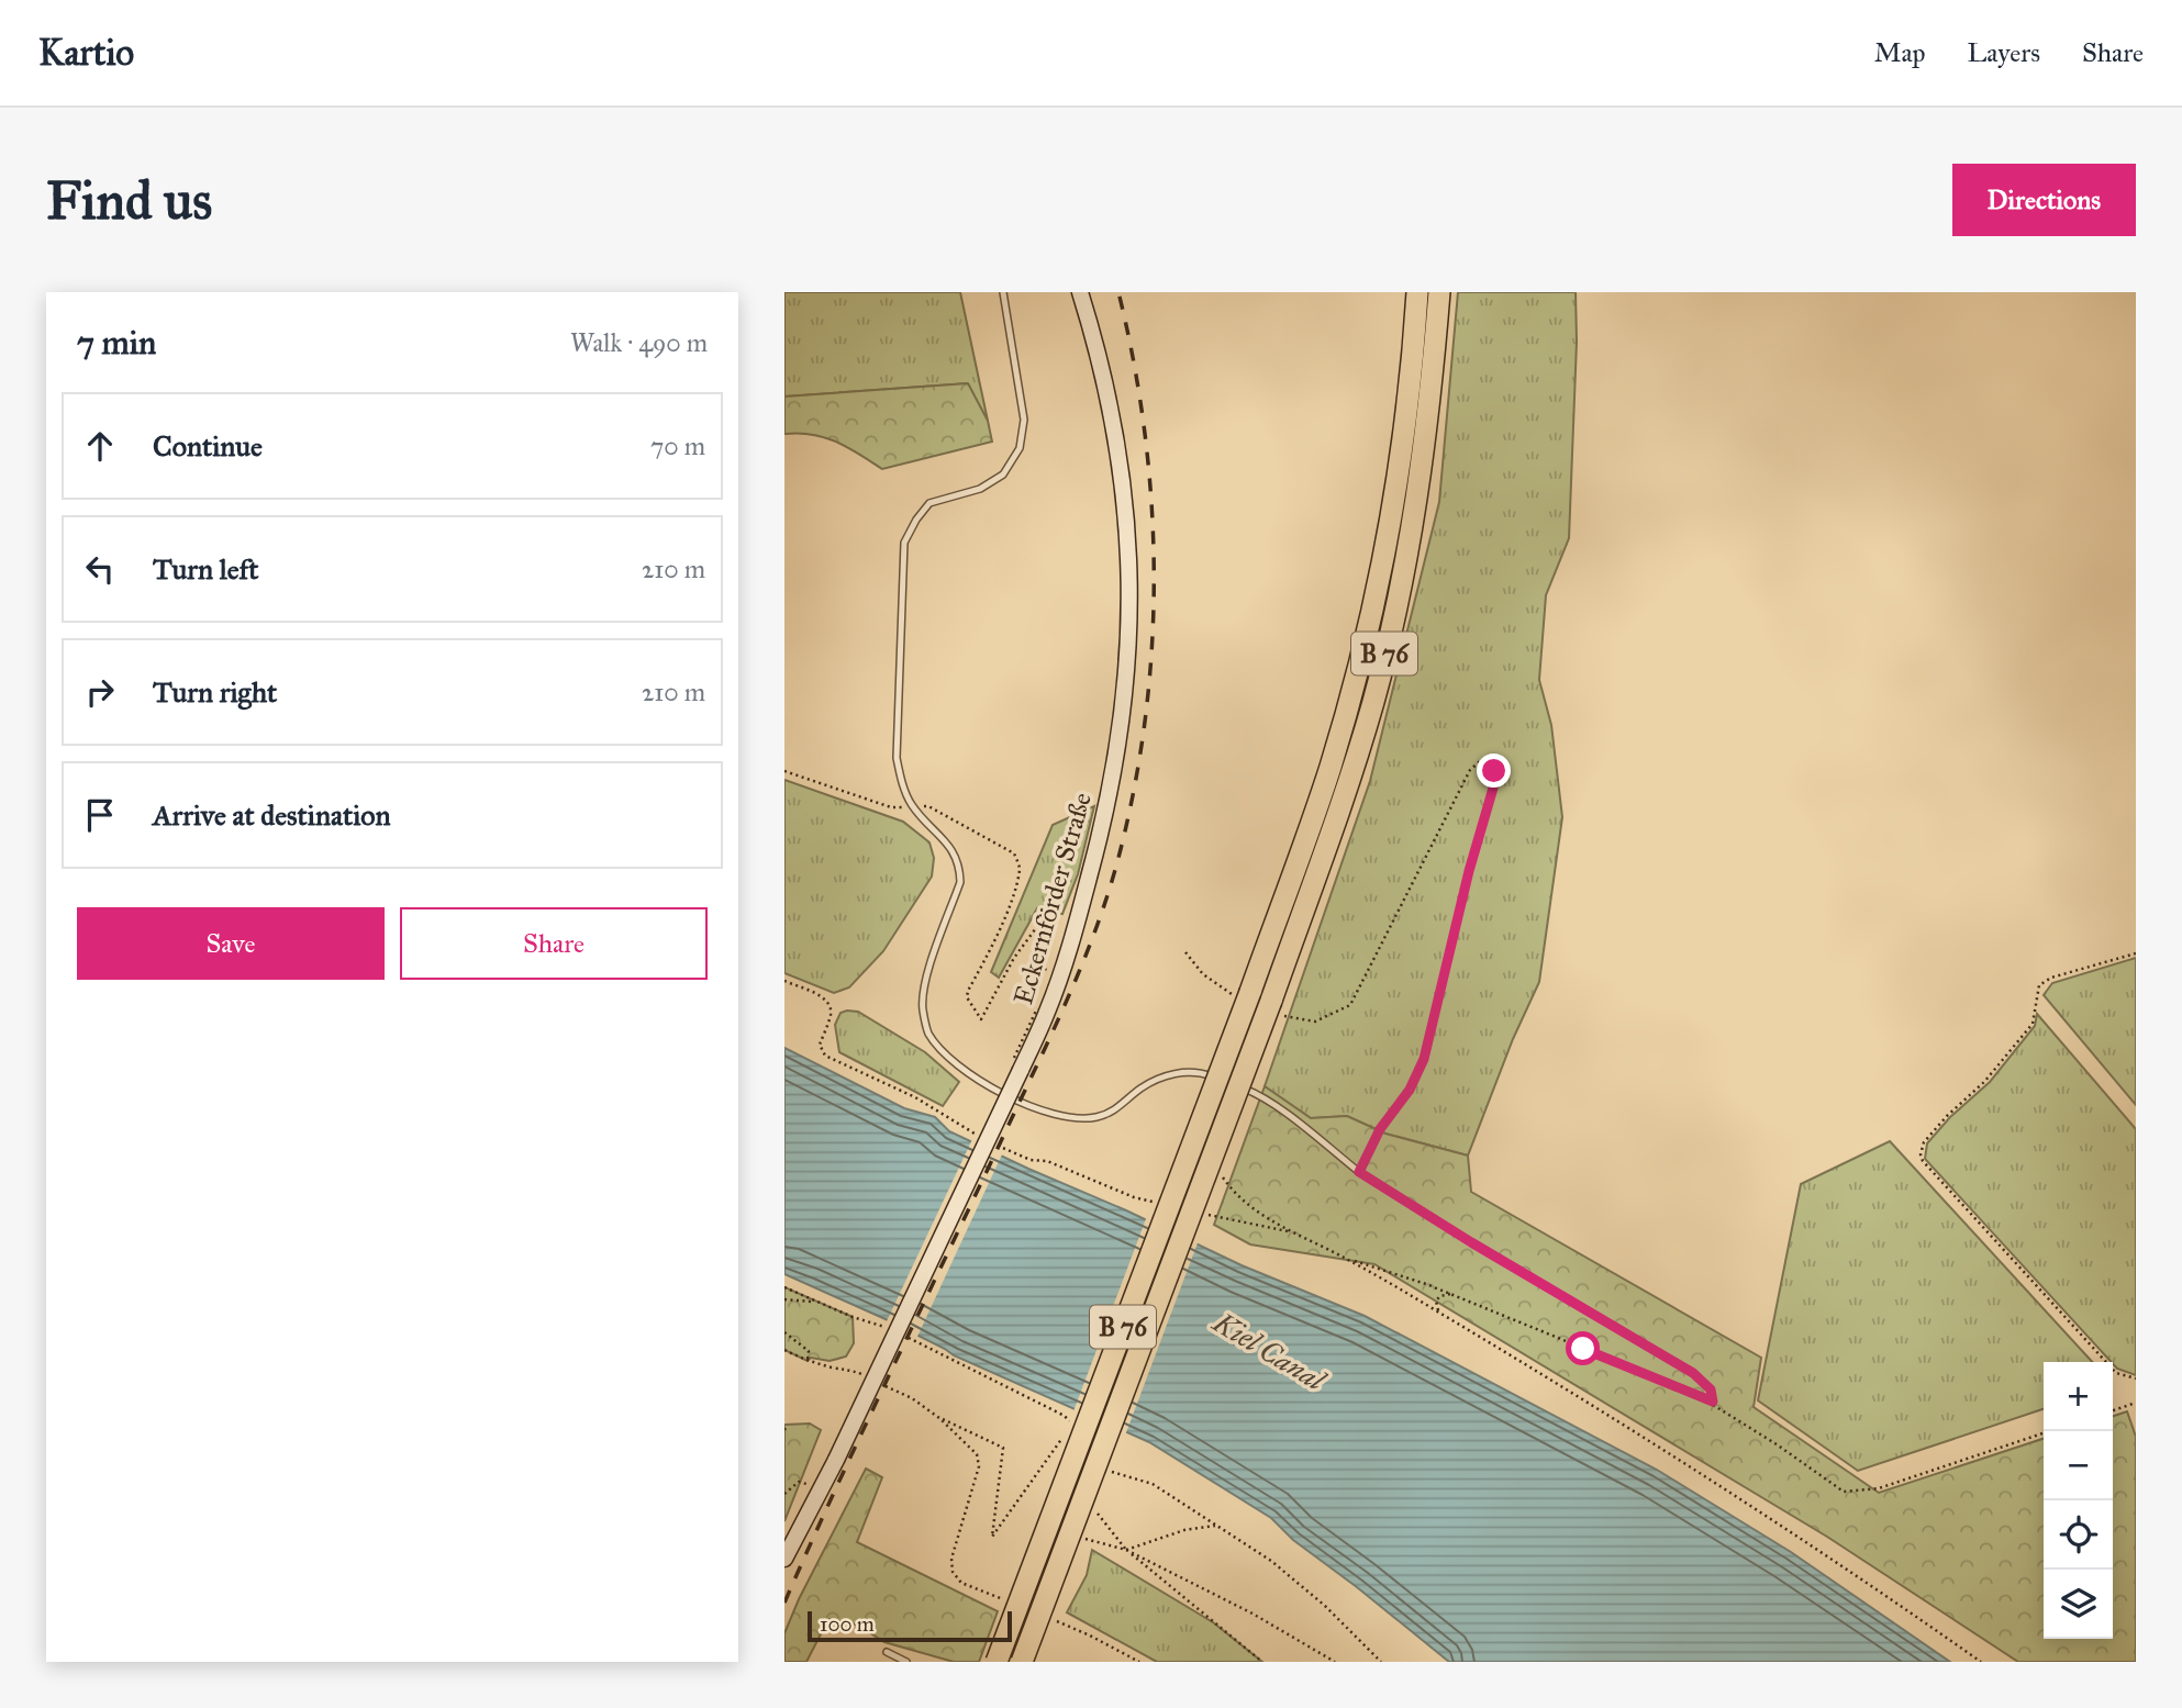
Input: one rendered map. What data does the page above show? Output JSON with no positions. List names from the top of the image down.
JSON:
{
  "streets": {
    "highway": ["B 76"],
    "street": ["Eckernförder Straße"]
  },
  "water": ["Kiel Canal"],
  "scale_bar": "100 m",
  "page": {
    "header": "Kartio",
    "nav": ["Map", "Layers", "Share"],
    "buttons": [
      "Directions",
      ["Save", "Share"]
    ],
    "title": "Find us",
    "heading": ["7 min", "Walk · 490 m"],
    "list": [
      ["Continue", "70 m"],
      ["Turn left", "210 m"],
      ["Turn right", "210 m"],
      "Arrive at destination"
    ],
    "map_buttons": ["+", "−"],
    "scale": "100 m"
  }
}
